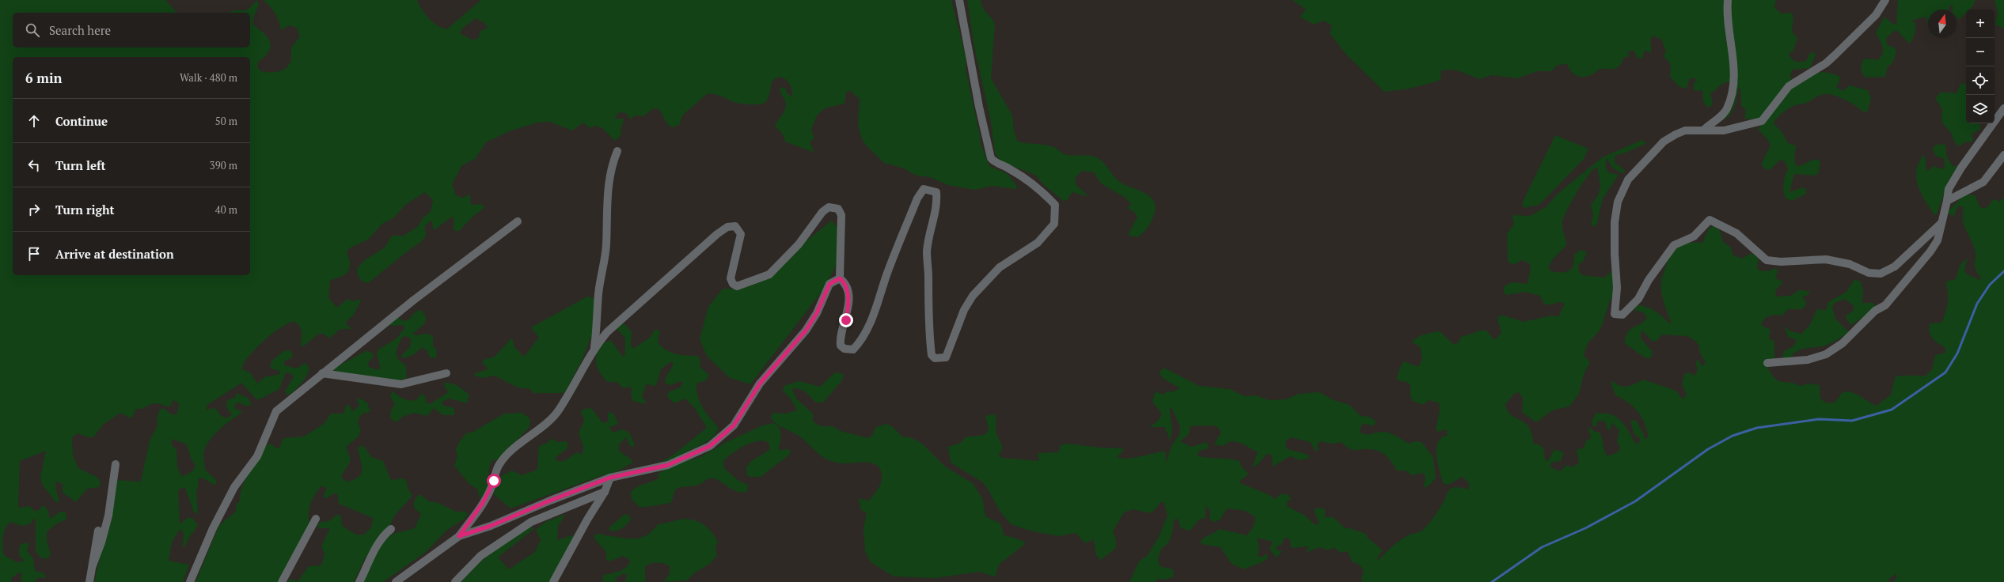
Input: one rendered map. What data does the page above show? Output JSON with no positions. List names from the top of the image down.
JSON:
{
  "north": "top",
  "page": {
    "map_buttons": ["+", "−"],
    "search": "Search here",
    "heading": ["6 min", "Walk · 480 m"],
    "list": [
      ["Continue", "50 m"],
      ["Turn left", "390 m"],
      ["Turn right", "40 m"],
      "Arrive at destination"
    ]
  }
}
